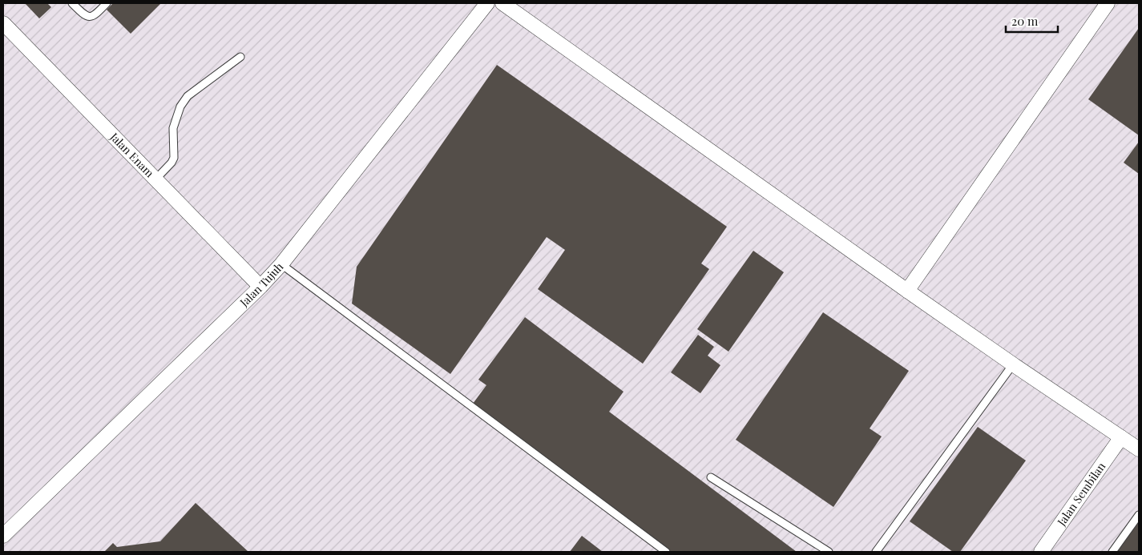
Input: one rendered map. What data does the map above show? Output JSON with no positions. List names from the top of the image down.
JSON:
{
  "streets": {
    "street": ["Jalan Enam", "Jalan Tujuh", "Jalan Sembilan"]
  },
  "crossings": [
    ["Jalan Enam", "Jalan Tujuh"]
  ],
  "scale_bar": "20 m"
}
